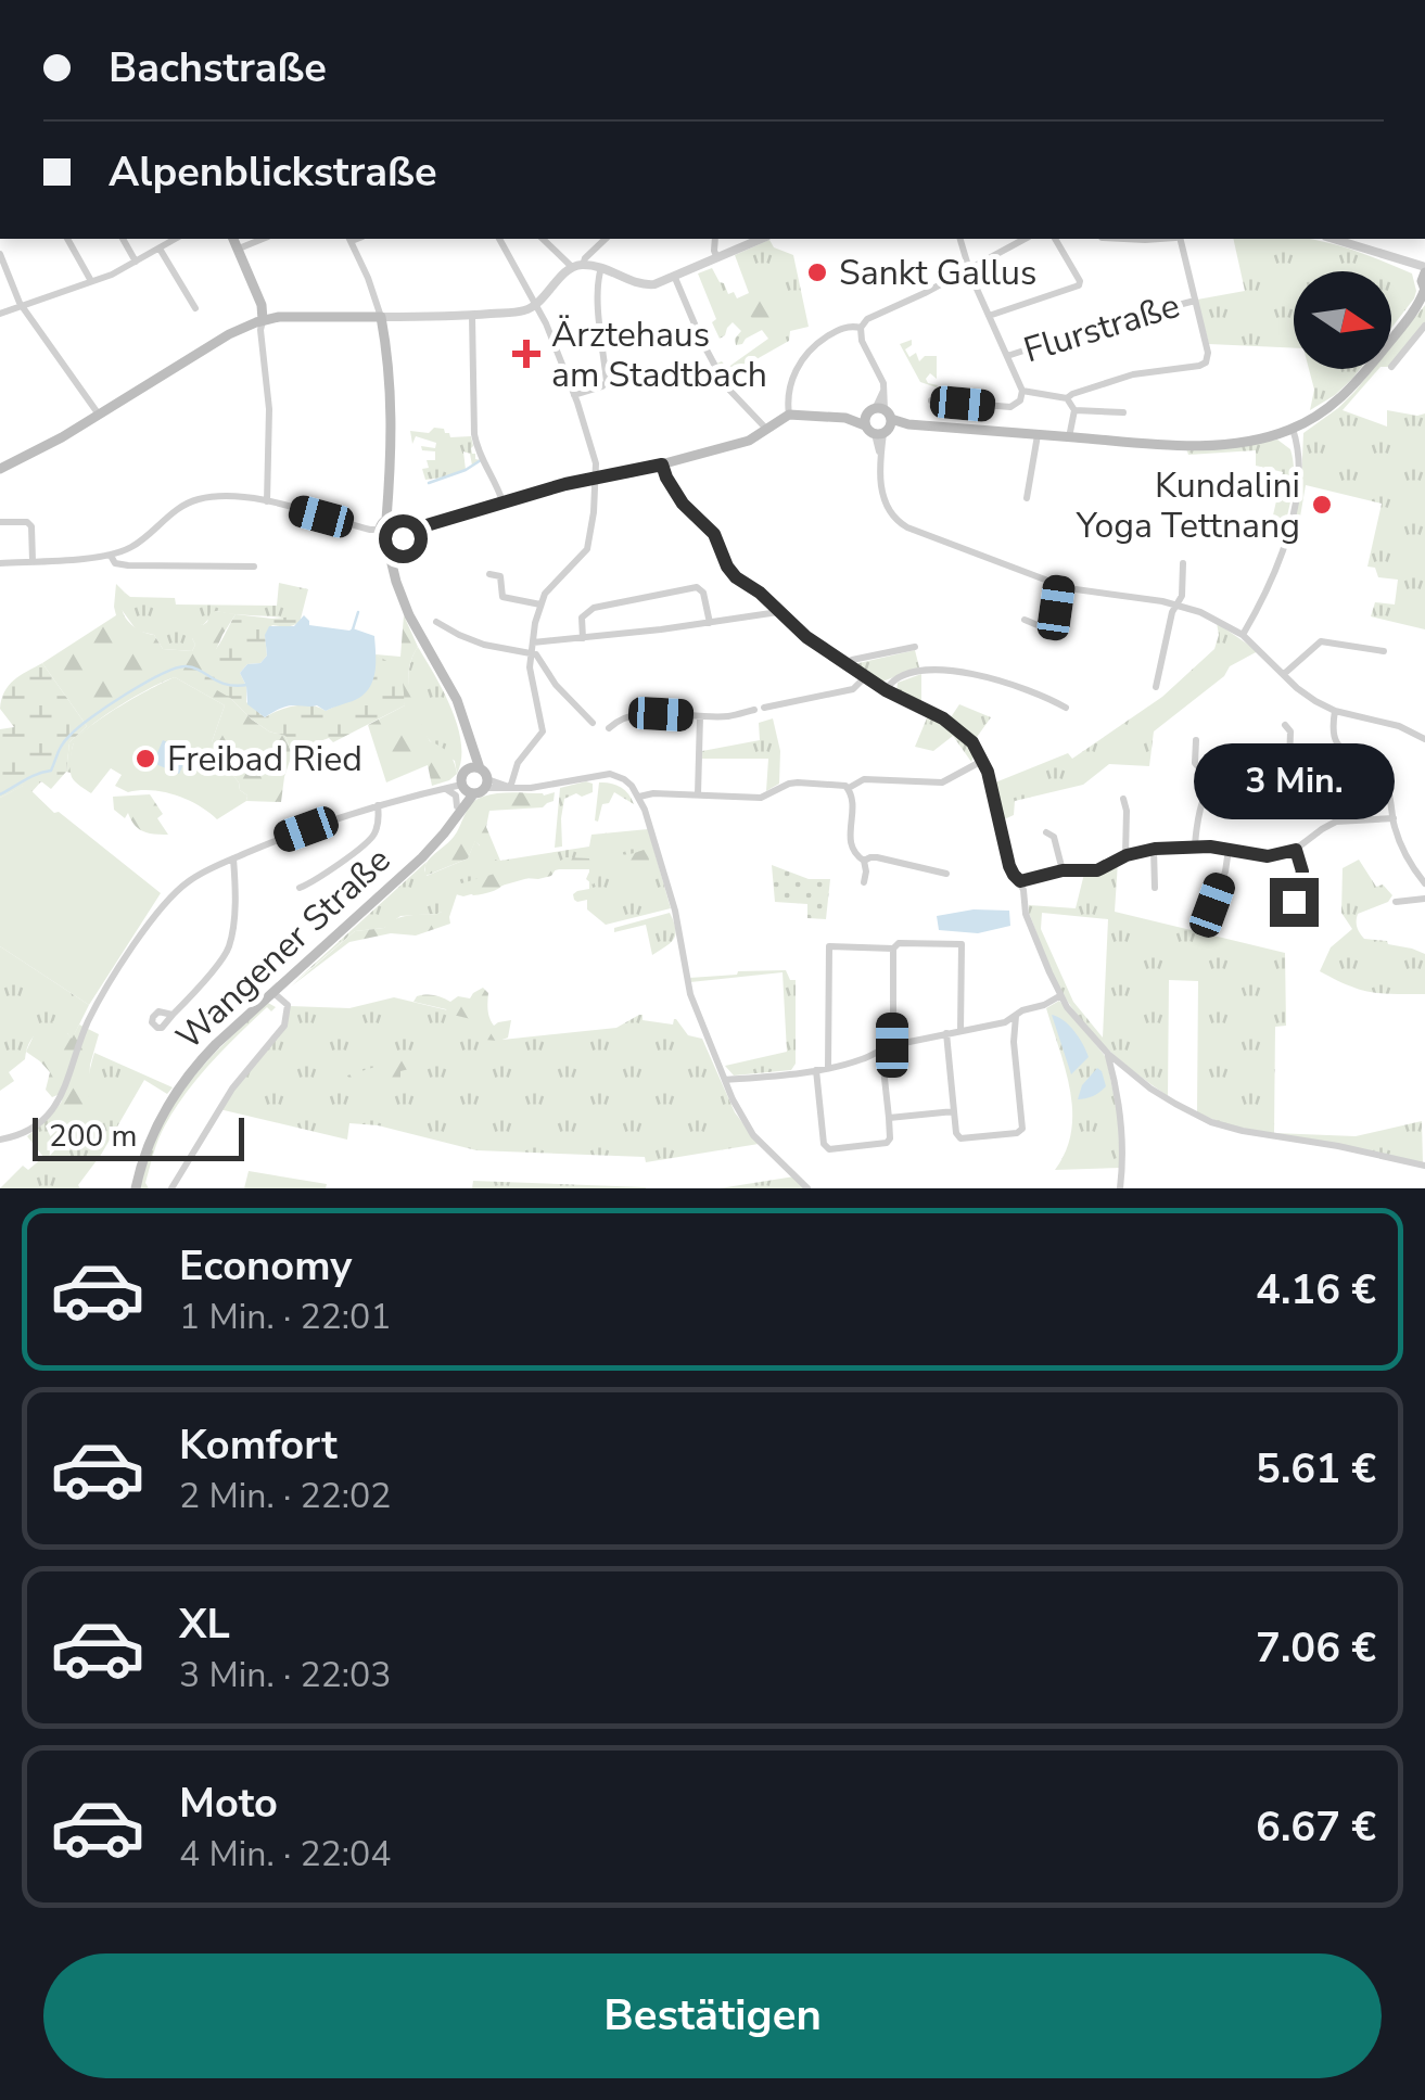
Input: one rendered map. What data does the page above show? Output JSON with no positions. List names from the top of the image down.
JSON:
{
  "streets": {
    "main road": ["Wangener Straße"],
    "street": ["Flurstraße"]
  },
  "places": {
    "other": ["Sankt Gallus", "Kundalini Yoga Tettnang", "Freibad Ried"],
    "health": ["Ärztehaus am Stadtbach"]
  },
  "scale_bar": "200 m",
  "north": "right",
  "page": {
    "banner": ["Bachstraße", "Alpenblickstraße"],
    "bubble": "3 Min.",
    "scale": "200 m",
    "list": [
      {
        "name": "Economy",
        "note": "1 Min. · 22:01",
        "value": "4.16 €"
      },
      {
        "name": "Komfort",
        "note": "2 Min. · 22:02",
        "value": "5.61 €"
      },
      {
        "name": "XL",
        "note": "3 Min. · 22:03",
        "value": "7.06 €"
      },
      {
        "name": "Moto",
        "note": "4 Min. · 22:04",
        "value": "6.67 €"
      }
    ],
    "buttons": "Bestätigen"
  }
}
